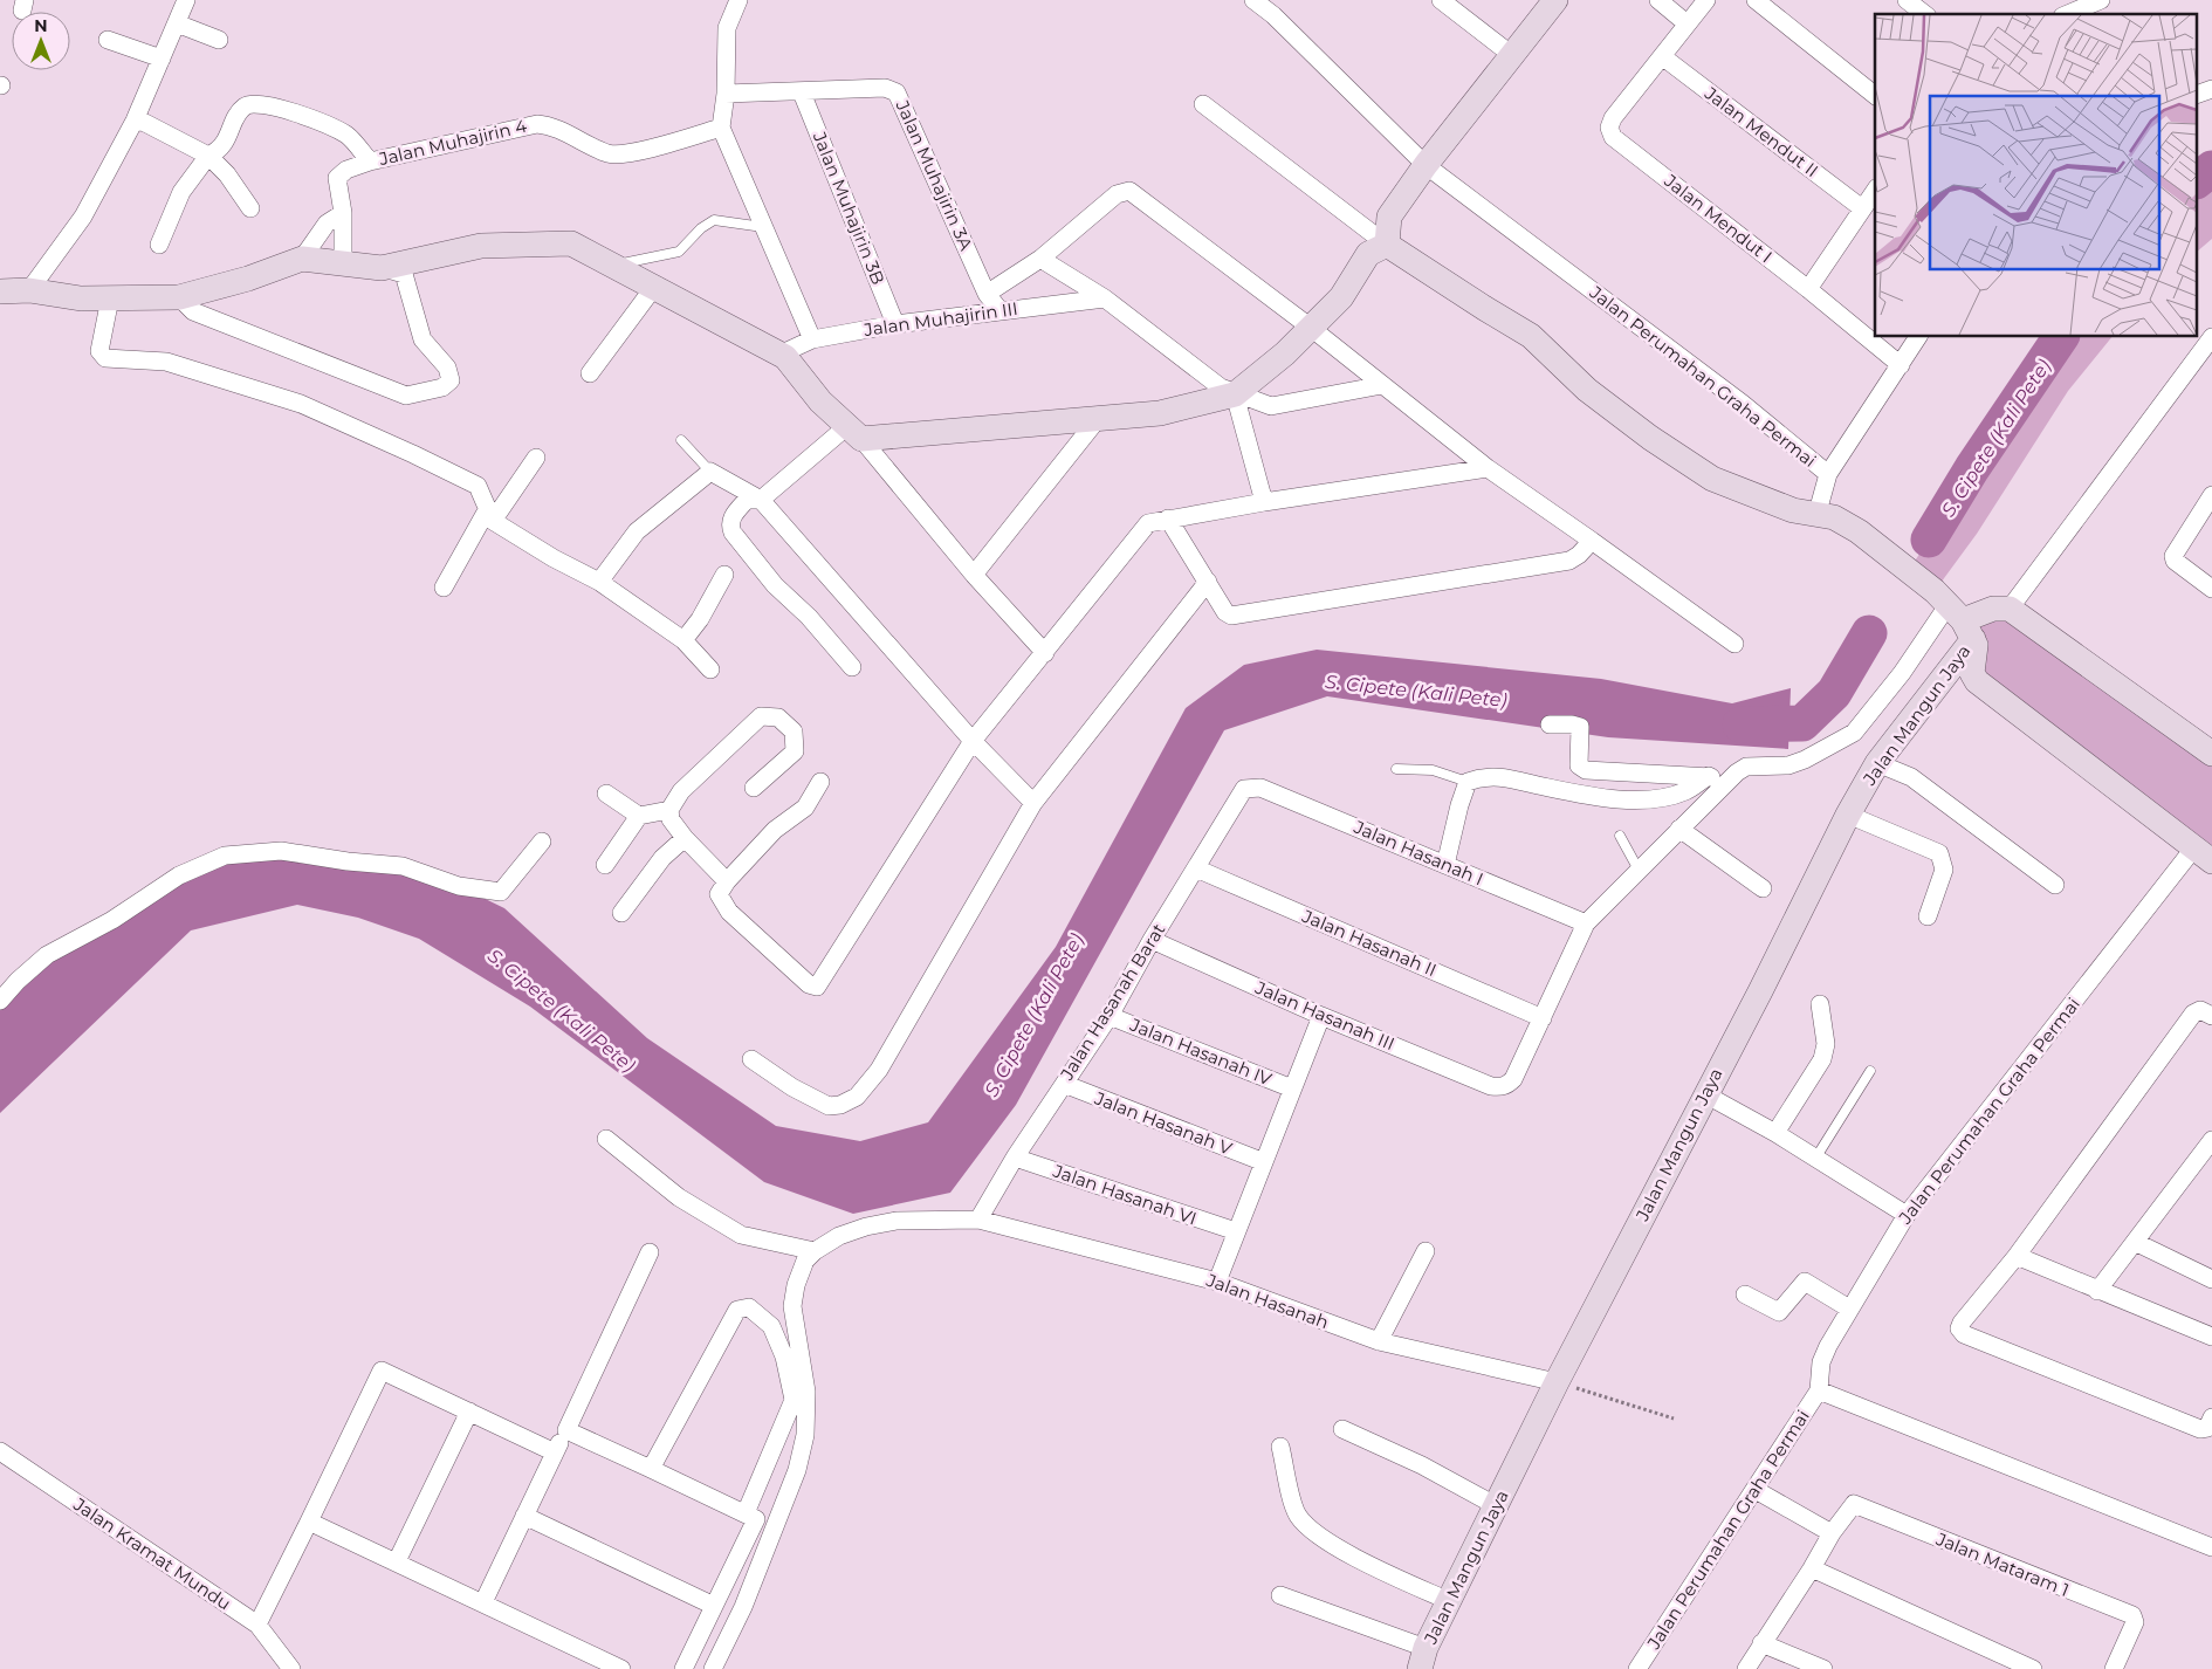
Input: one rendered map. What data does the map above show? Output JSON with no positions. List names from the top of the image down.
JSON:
{
  "streets": {
    "street": [
      "Jalan Mendut II",
      "Jalan Muhajirin 4",
      "Jalan Muhajirin 3A",
      "Jalan Muhajirin 3B",
      "Jalan Mendut I",
      "Jalan Muhajirin III",
      "Jalan Perumahan Graha Permai",
      "Jalan Mangun Jaya",
      "Jalan Hasanah I",
      "Jalan Hasanah II",
      "Jalan Hasanah Barat",
      "Jalan Hasanah III",
      "Jalan Hasanah IV",
      "Jalan Hasanah V",
      "Jalan Hasanah VI",
      "Jalan Hasanah",
      "Jalan Kramat Mundu",
      "Jalan Mataram 1"
    ]
  },
  "crossings": [
    ["Jalan Mendut II", "Jalan Mendut I"],
    ["Jalan Muhajirin 3A", "Jalan Muhajirin 3B"],
    ["Jalan Muhajirin 3A", "Jalan Muhajirin III"],
    ["Jalan Muhajirin 3B", "Jalan Muhajirin III"],
    ["Jalan Perumahan Graha Permai", "Jalan Mangun Jaya"],
    ["Jalan Mangun Jaya", "Jalan Hasanah"],
    ["Jalan Hasanah I", "Jalan Hasanah Barat"],
    ["Jalan Hasanah II", "Jalan Hasanah Barat"],
    ["Jalan Hasanah II", "Jalan Hasanah III"],
    ["Jalan Hasanah Barat", "Jalan Hasanah III"],
    ["Jalan Hasanah Barat", "Jalan Hasanah IV"],
    ["Jalan Hasanah Barat", "Jalan Hasanah V"],
    ["Jalan Hasanah Barat", "Jalan Hasanah VI"],
    ["Jalan Hasanah Barat", "Jalan Hasanah"]
  ],
  "water": ["S. Cipete (Kali Pete)"],
  "north": "top"
}
